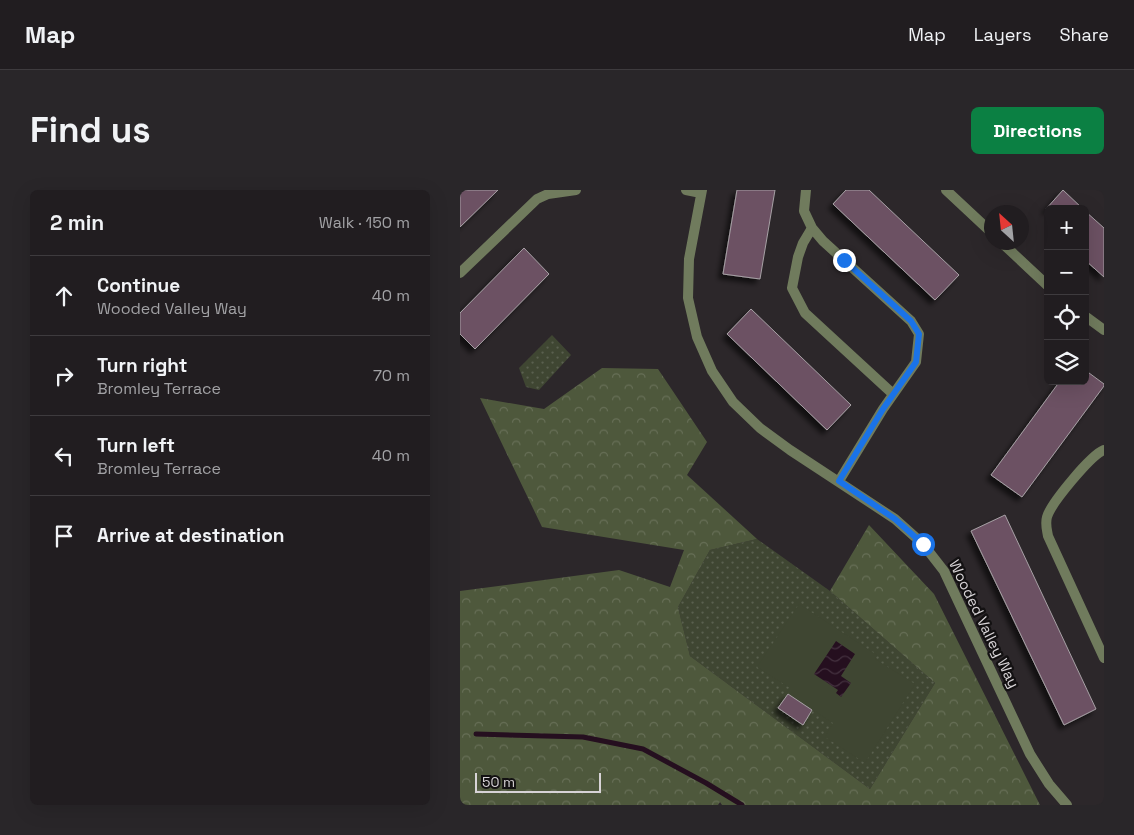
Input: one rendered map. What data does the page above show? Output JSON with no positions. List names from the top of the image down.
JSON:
{
  "streets": {
    "street": ["Wooded Valley Way"]
  },
  "scale_bar": "50 m",
  "north": "top left",
  "page": {
    "header": "Map",
    "nav": ["Map", "Layers", "Share"],
    "buttons": "Directions",
    "title": "Find us",
    "heading": ["2 min", "Walk · 150 m"],
    "map_buttons": ["+", "−"],
    "list": [
      ["Continue", "Wooded Valley Way", "40 m"],
      ["Turn right", "Bromley Terrace", "70 m"],
      ["Turn left", "Bromley Terrace", "40 m"],
      "Arrive at destination"
    ],
    "scale": "50 m"
  }
}
